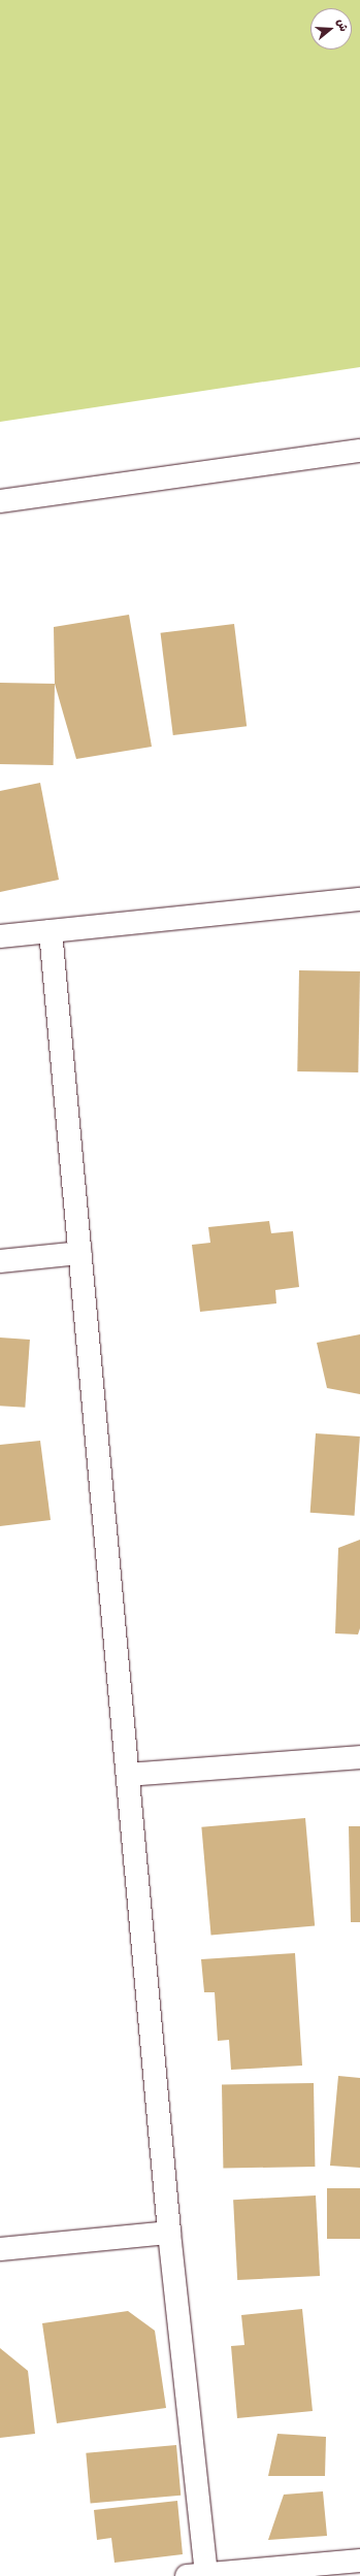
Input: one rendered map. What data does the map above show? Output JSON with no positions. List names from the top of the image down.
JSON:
{
  "north": "right"
}
